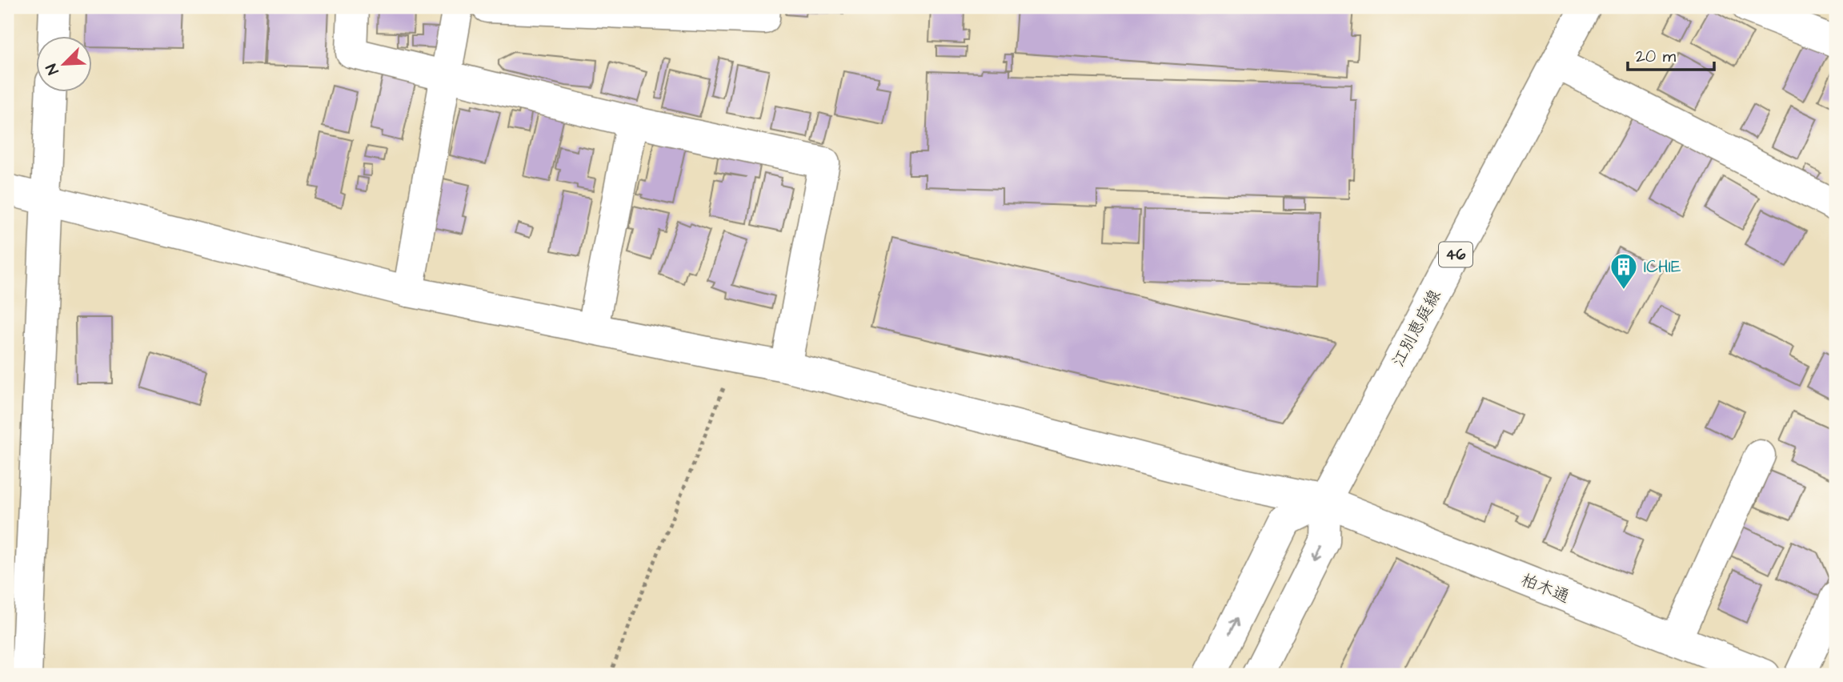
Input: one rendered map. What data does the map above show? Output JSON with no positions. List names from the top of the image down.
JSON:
{
  "streets": {
    "street": ["46", "江別恵庭線", "柏木通"]
  },
  "crossings": [
    ["江別恵庭線", "柏木通"]
  ],
  "places": {
    "building": ["ICHIE"]
  },
  "scale_bar": "20 m",
  "north": "bottom left"
}
